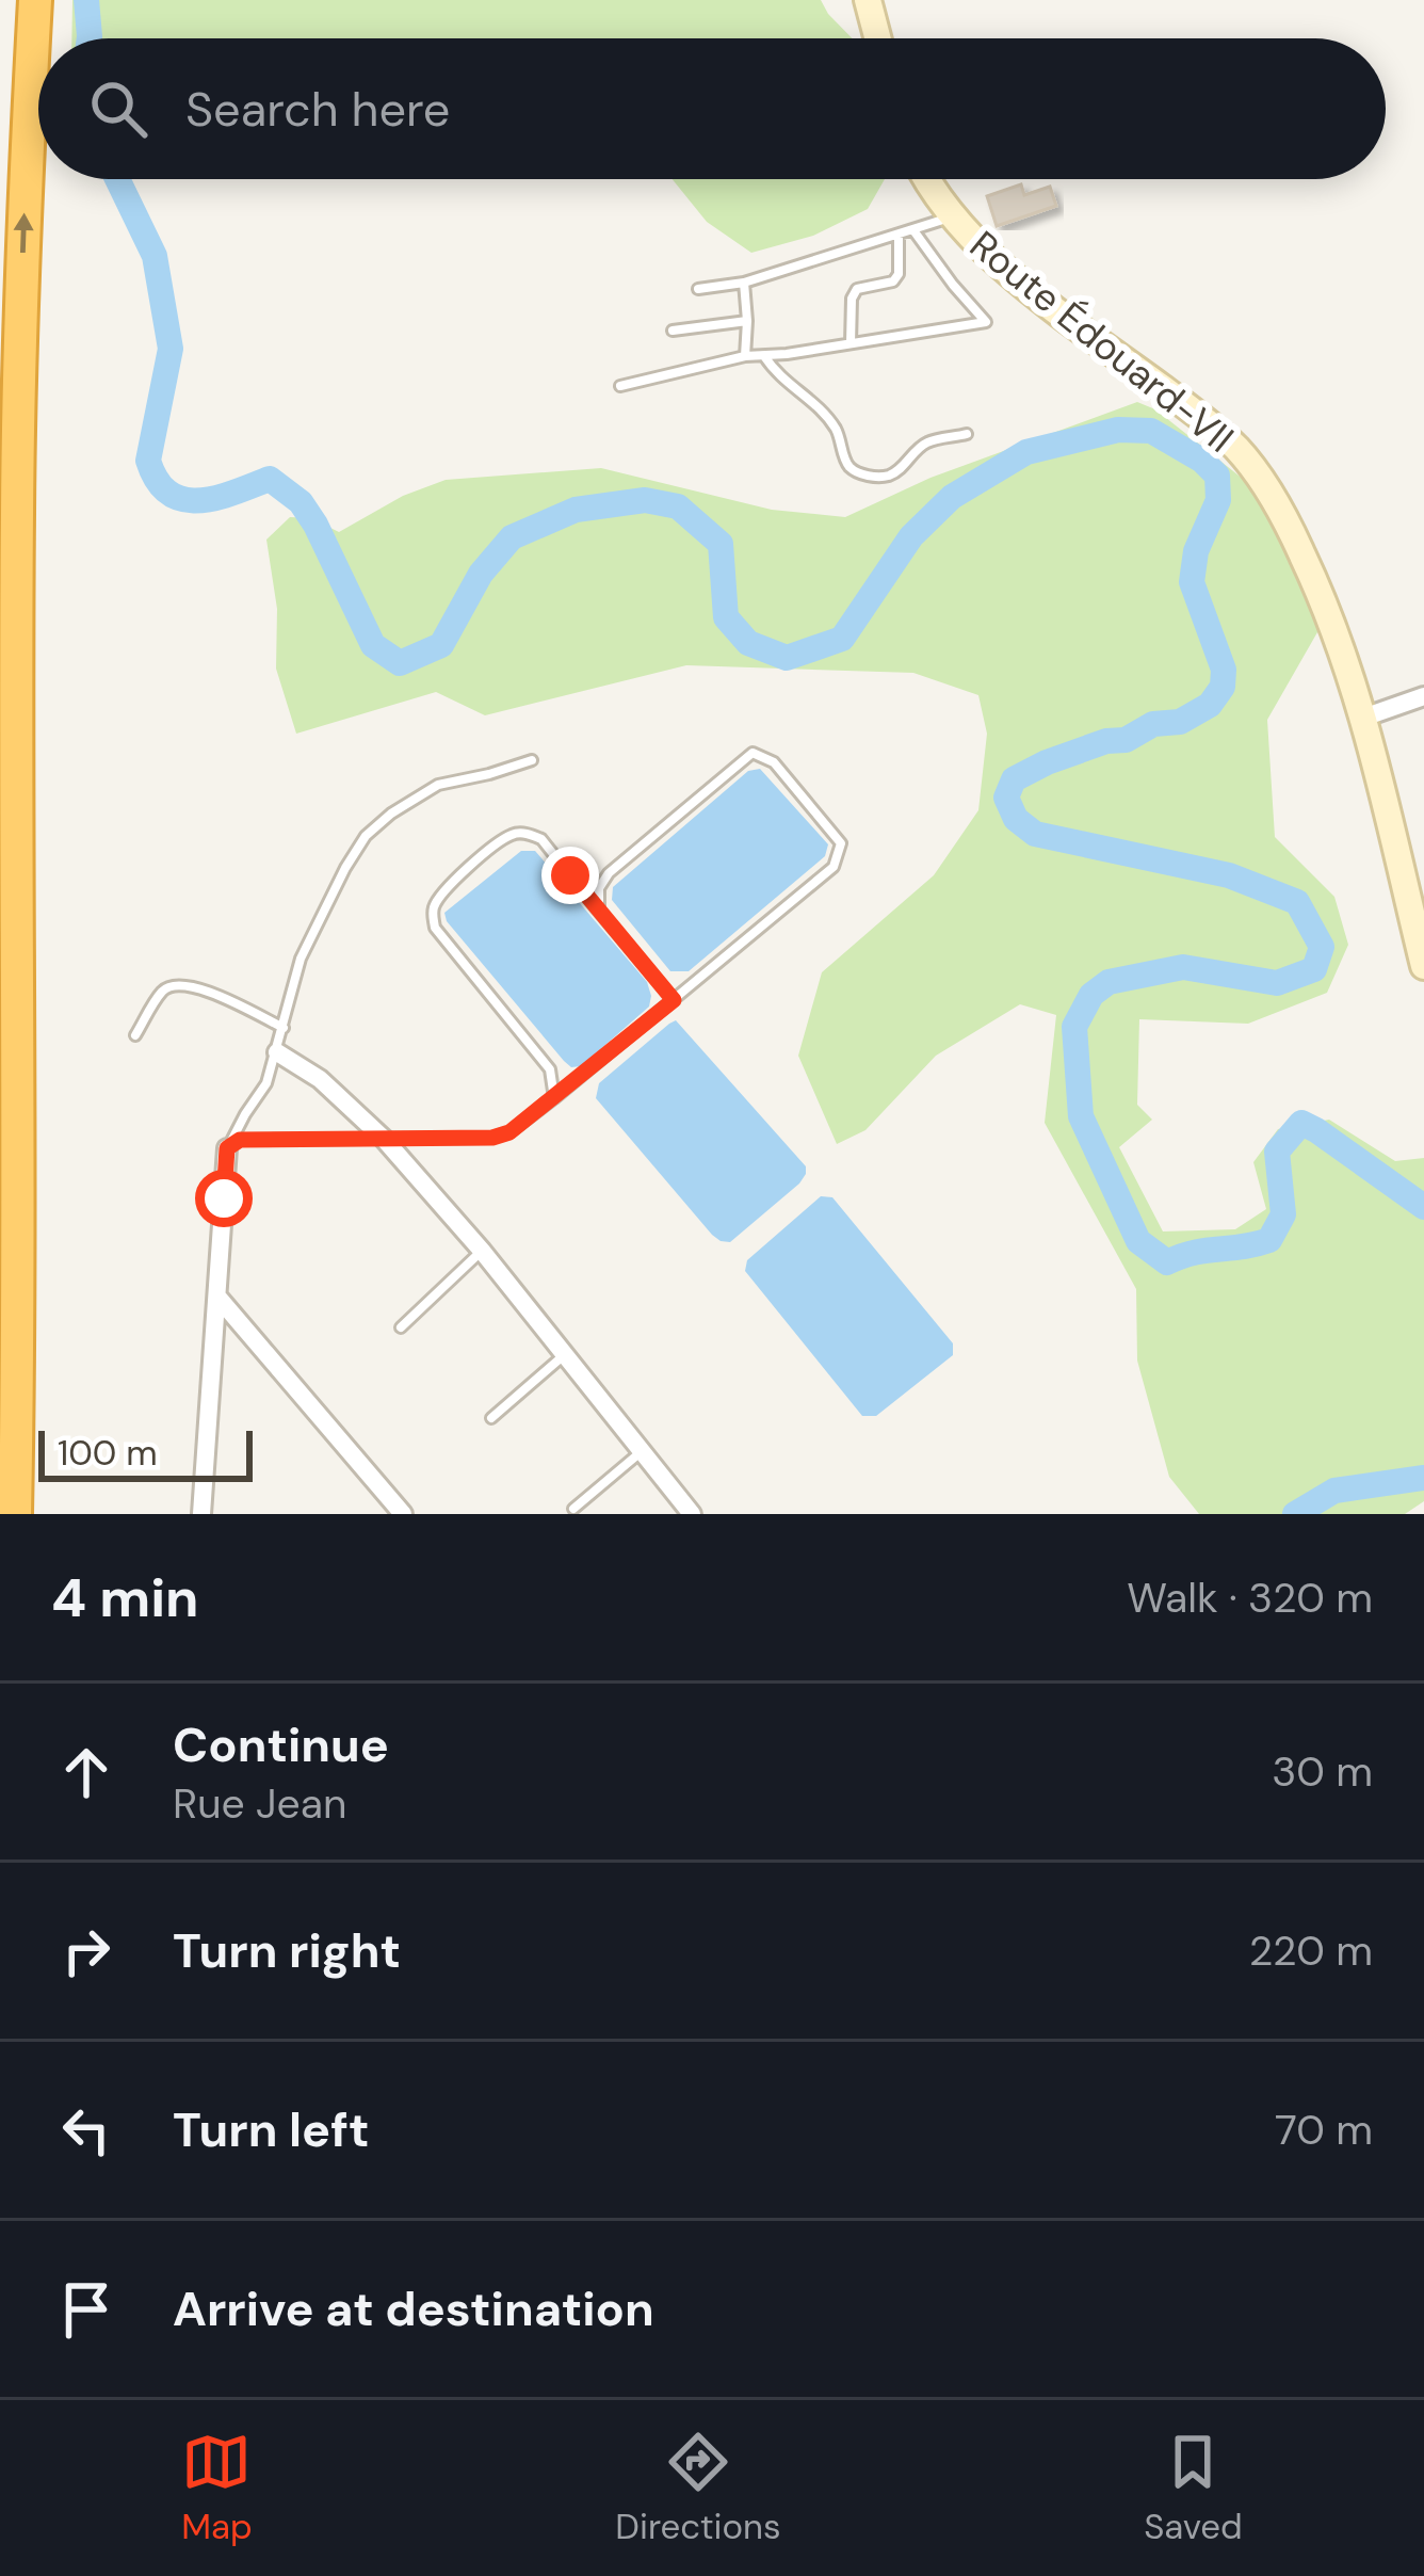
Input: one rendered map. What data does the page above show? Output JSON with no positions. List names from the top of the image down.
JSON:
{
  "streets": {
    "main road": ["Route Édouard-VII"]
  },
  "scale_bar": "100 m",
  "page": {
    "search": "Search here",
    "scale": "100 m",
    "heading": ["4 min", "Walk · 320 m"],
    "list": [
      ["Continue", "Rue Jean", "30 m"],
      ["Turn right", "220 m"],
      ["Turn left", "70 m"],
      "Arrive at destination"
    ],
    "nav": ["Map", "Directions", "Saved"]
  }
}
